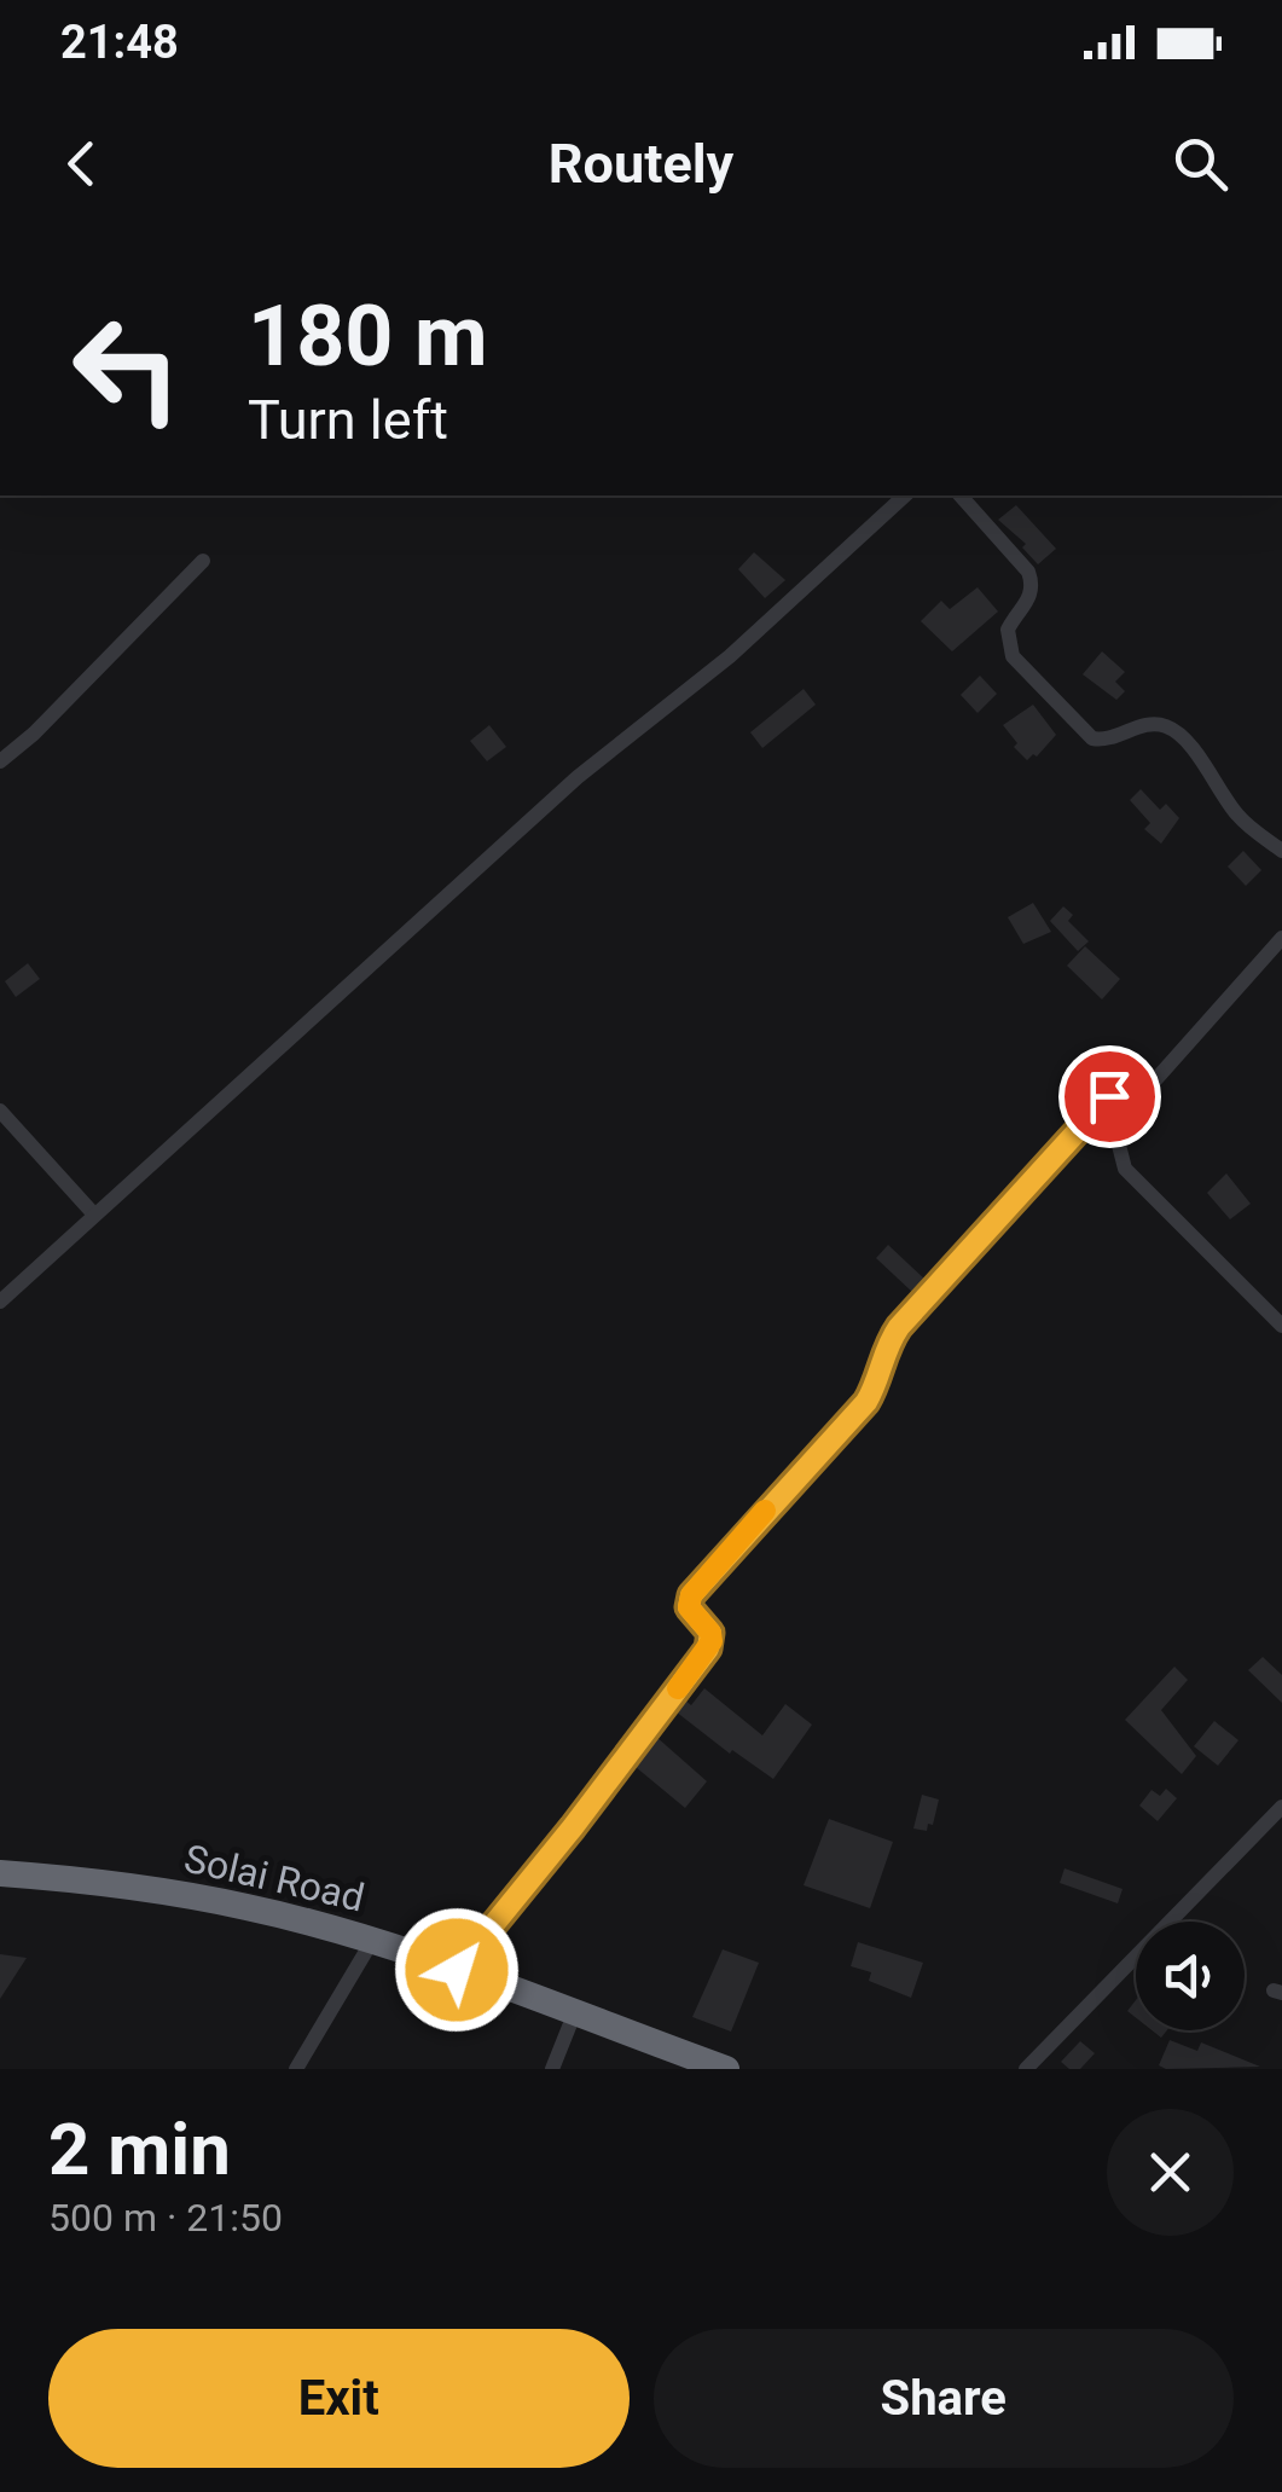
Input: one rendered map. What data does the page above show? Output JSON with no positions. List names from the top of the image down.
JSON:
{
  "streets": {
    "highway": ["Solai Road"]
  },
  "page": {
    "status": "21:48",
    "header": "Routely",
    "turn": ["180 m", "Turn left"],
    "heading": ["2 min", "500 m · 21:50"],
    "buttons": ["Exit", "Share"]
  }
}
